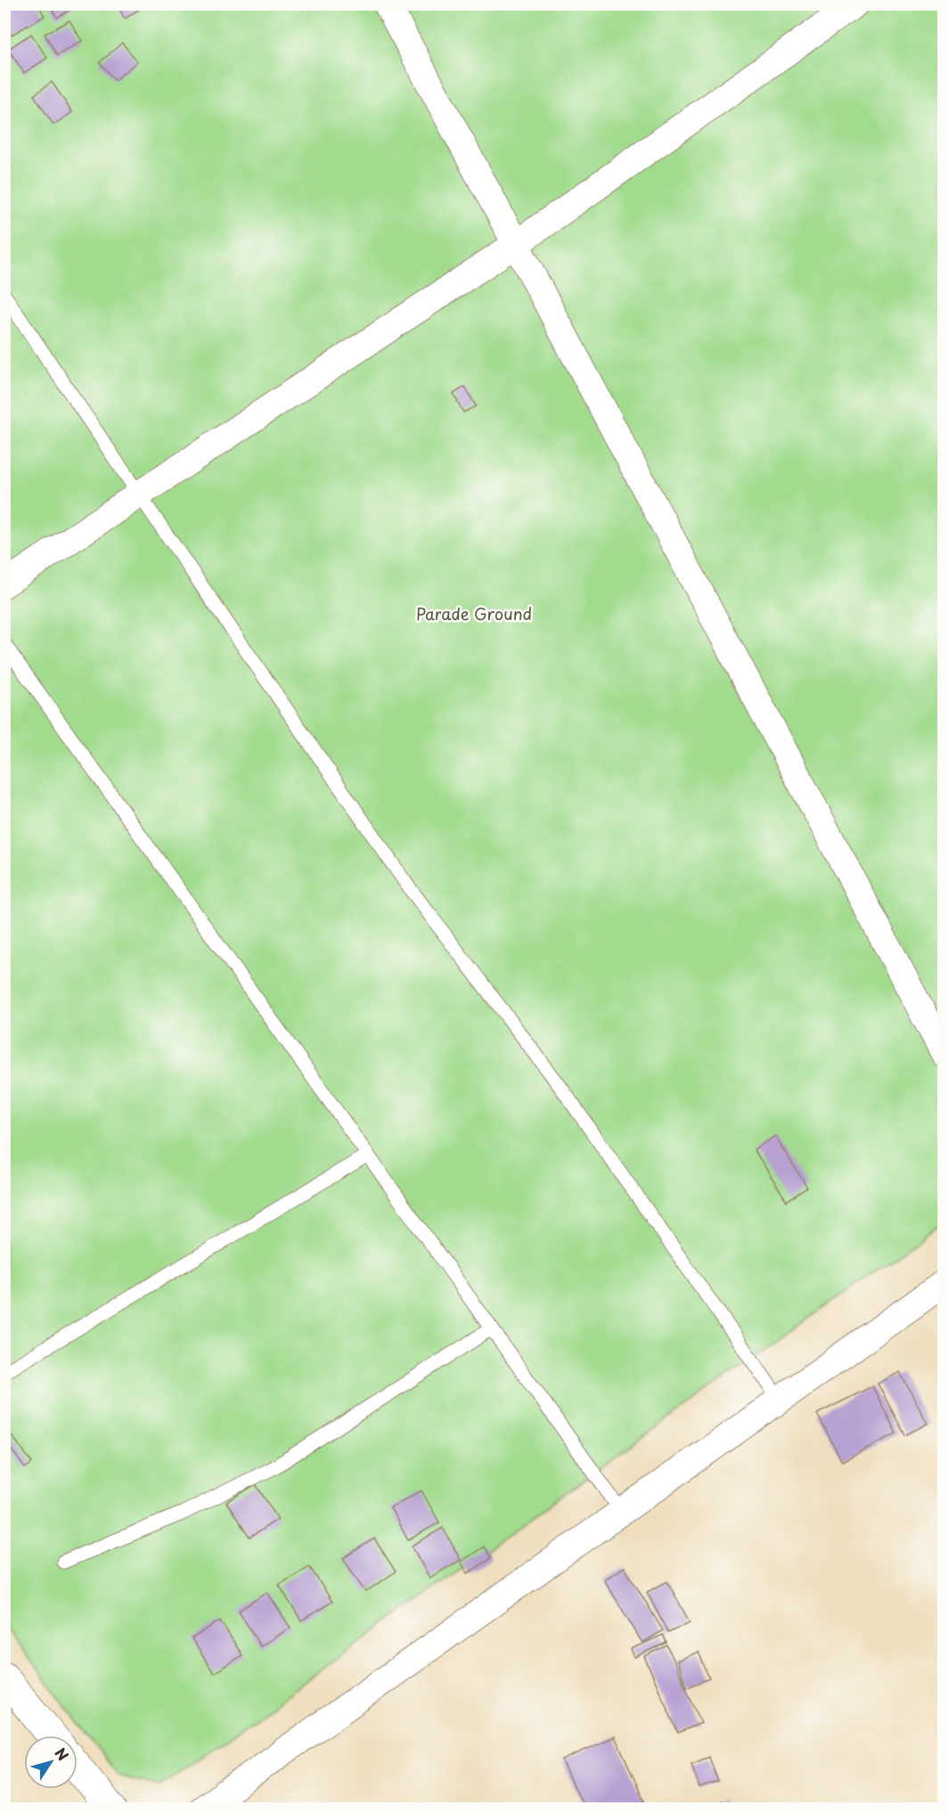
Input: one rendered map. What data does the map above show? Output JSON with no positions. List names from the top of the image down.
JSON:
{
  "parks": ["Parade Ground"],
  "north": "top right"
}
